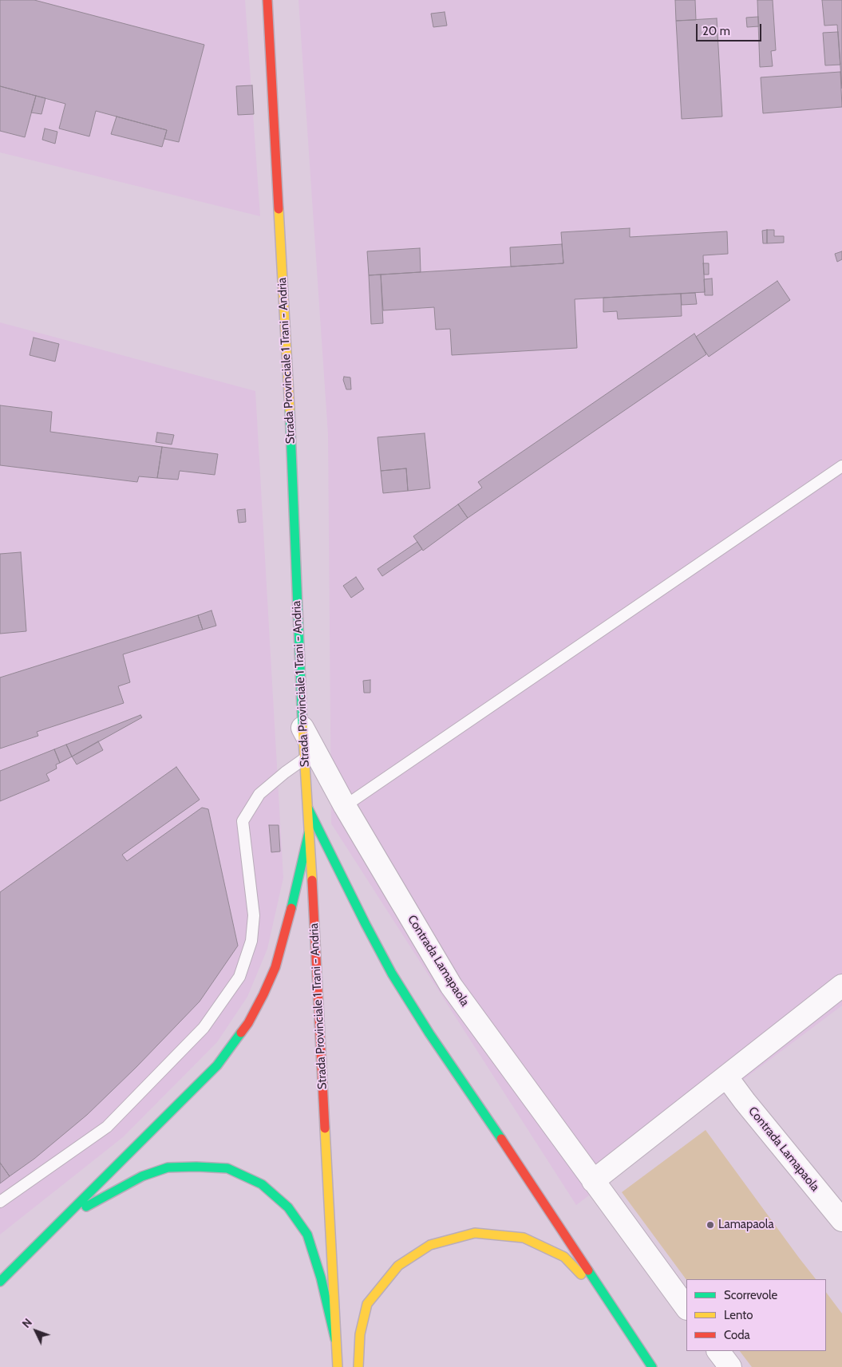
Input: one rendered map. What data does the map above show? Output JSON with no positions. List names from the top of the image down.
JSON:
{
  "streets": {
    "main road": ["Strada Provinciale 1 Trani - Andria"],
    "street": ["Contrada Lamapaola"]
  },
  "crossings": [
    ["Strada Provinciale 1 Trani - Andria", "Contrada Lamapaola"]
  ],
  "places": ["Lamapaola"],
  "legend": ["Scorrevole", "Lento", "Coda"],
  "scale_bar": "20 m",
  "north": "top left"
}
